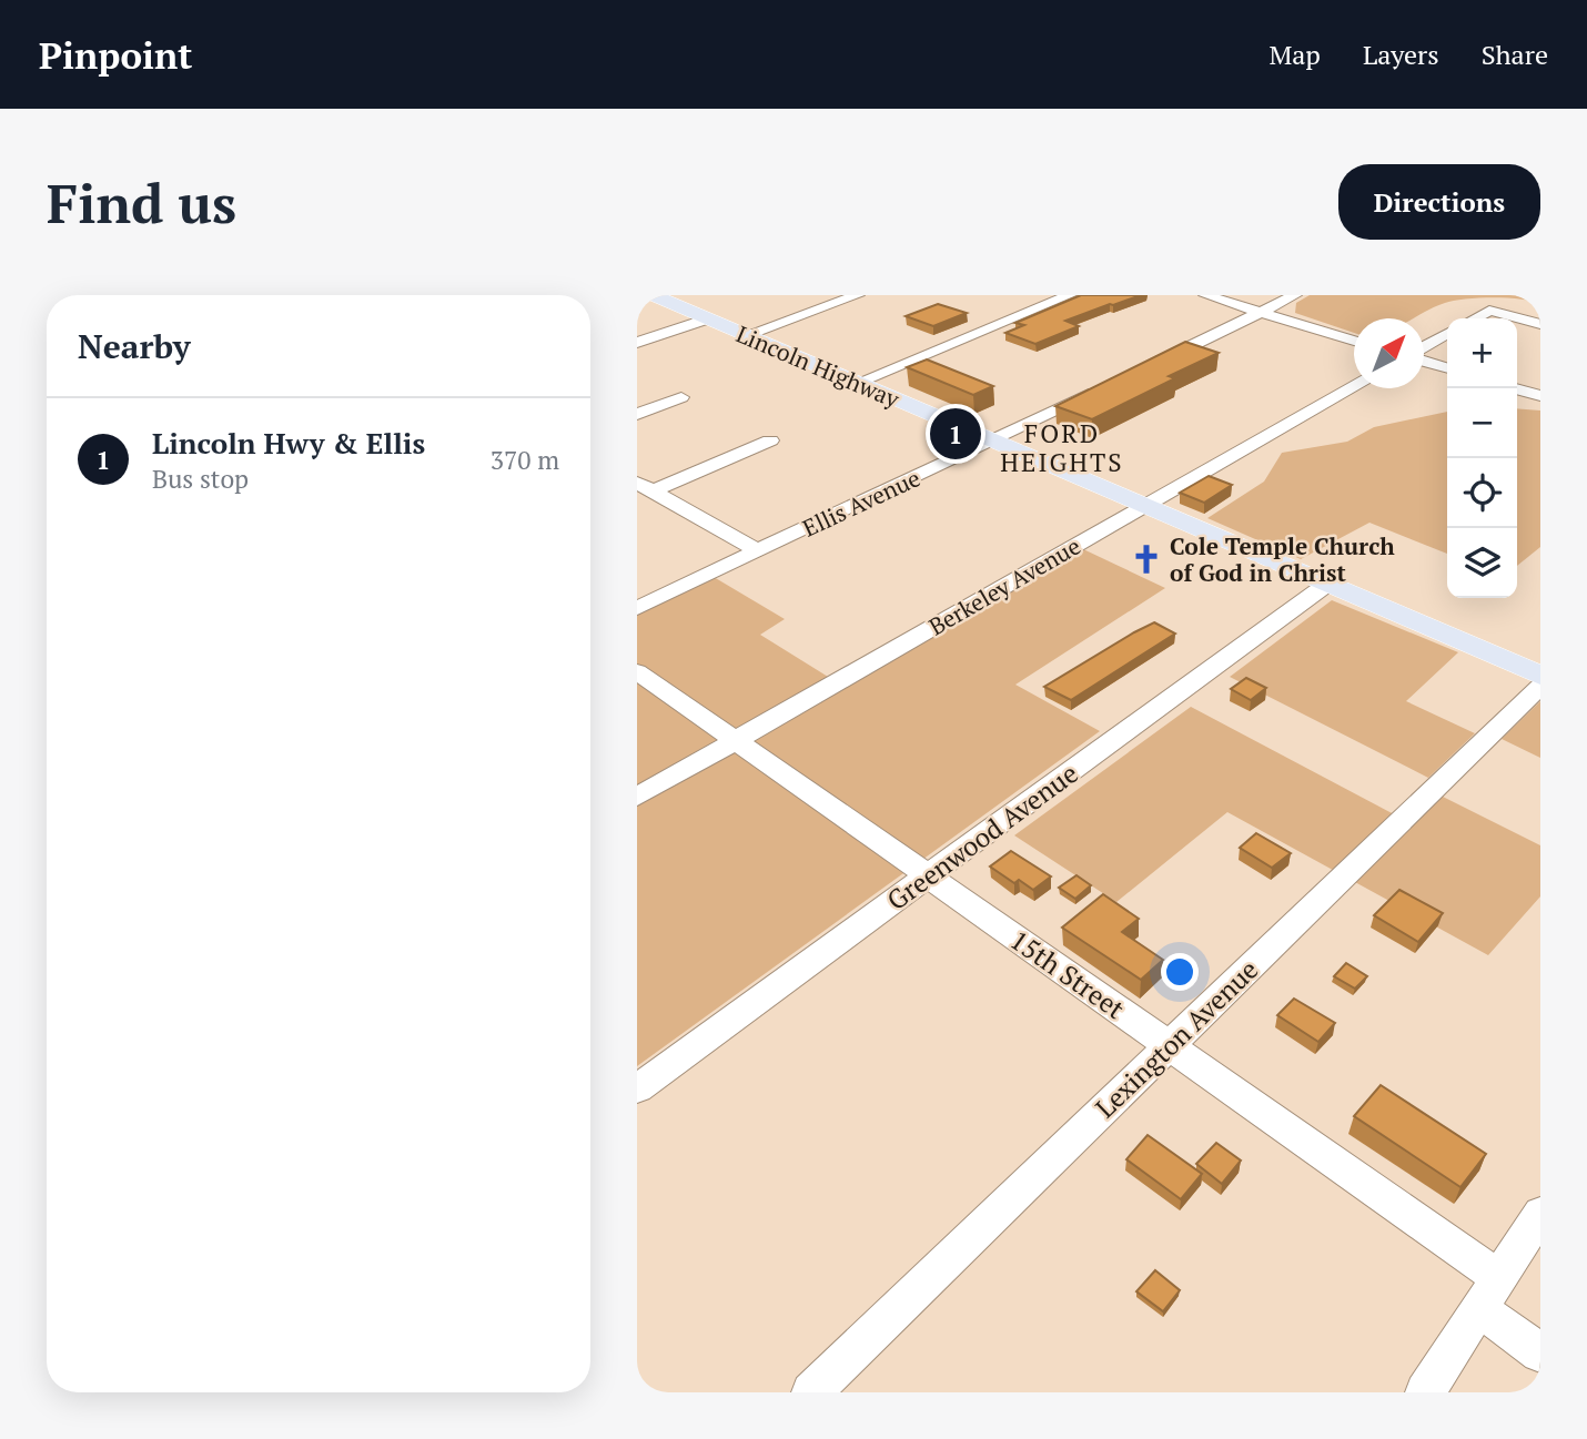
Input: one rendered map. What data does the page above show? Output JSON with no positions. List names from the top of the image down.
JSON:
{
  "streets": {
    "main road": ["Lincoln Highway"],
    "street": [
      "Ellis Avenue",
      "Berkeley Avenue",
      "Greenwood Avenue",
      "15th Street",
      "Lexington Avenue"
    ]
  },
  "crossings": [
    ["Lincoln Highway", "Ellis Avenue"],
    ["Lincoln Highway", "Berkeley Avenue"],
    ["Lincoln Highway", "Greenwood Avenue"],
    ["Berkeley Avenue", "15th Street"],
    ["Greenwood Avenue", "15th Street"],
    ["15th Street", "Lexington Avenue"]
  ],
  "districts": ["FORD HEIGHTS"],
  "places": {
    "church": ["Cole Temple Church of God in Christ"]
  },
  "north": "top right",
  "page": {
    "header": "Pinpoint",
    "nav": ["Map", "Layers", "Share"],
    "buttons": "Directions",
    "title": "Find us",
    "heading": "Nearby",
    "map_buttons": ["+", "−"],
    "list": [
      {
        "mark": "1",
        "name": "Lincoln Hwy & Ellis",
        "note": "Bus stop",
        "value": "370 m"
      }
    ],
    "pins": "1"
  }
}
